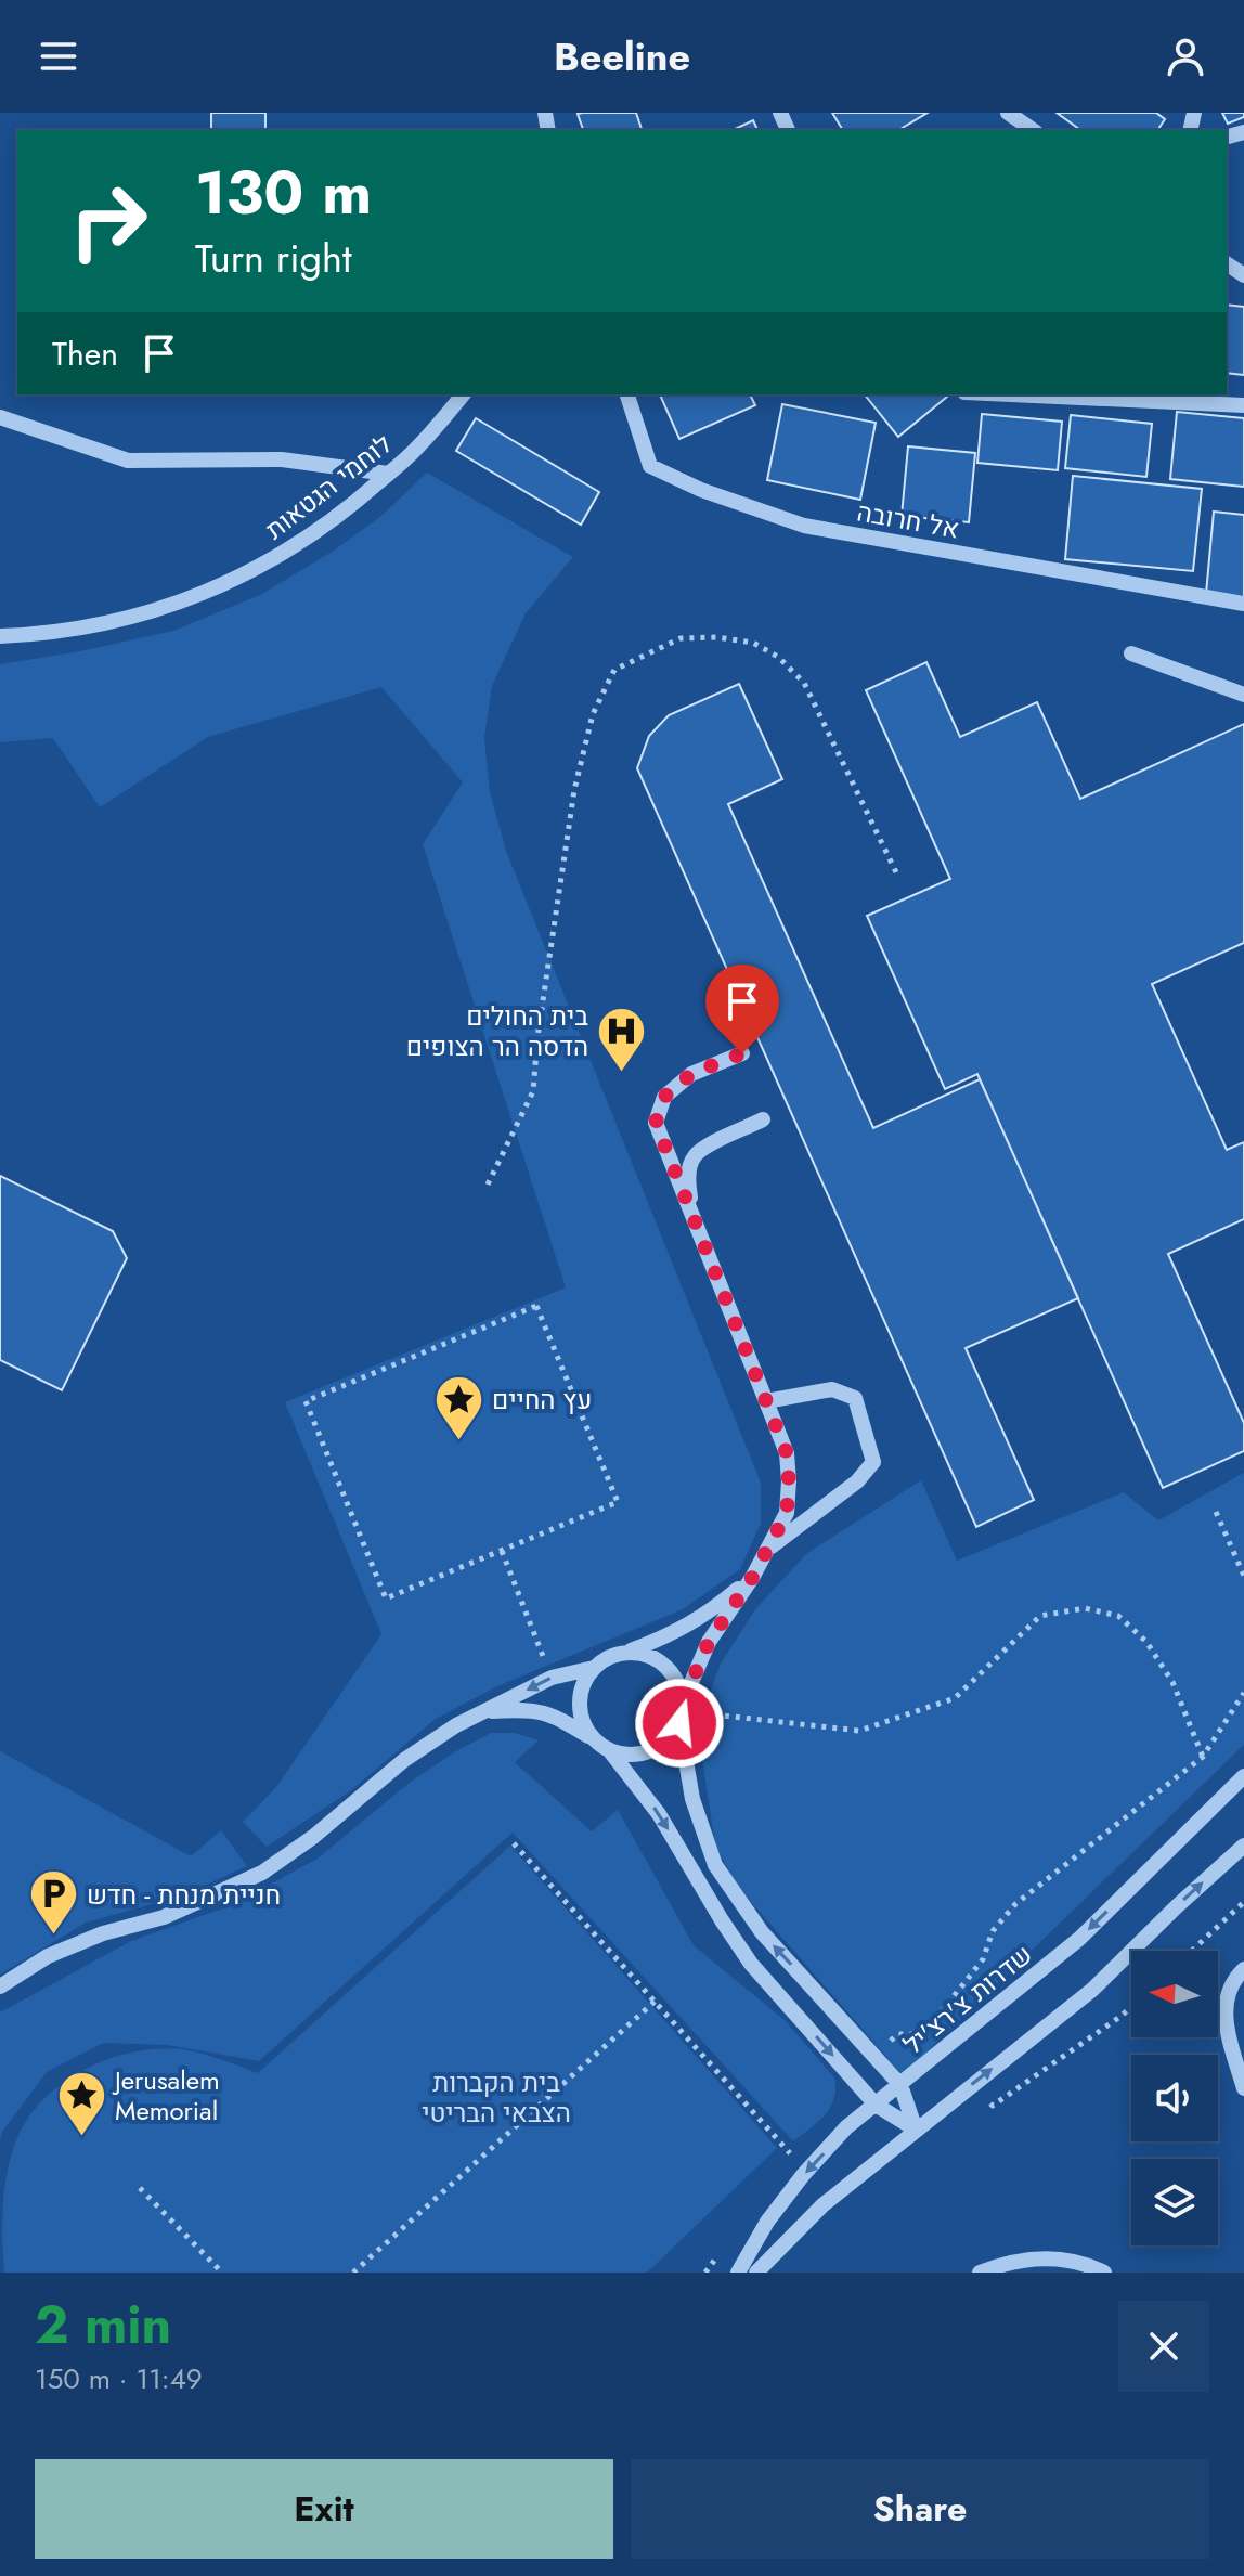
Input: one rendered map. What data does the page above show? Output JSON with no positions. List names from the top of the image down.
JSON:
{
  "streets": {
    "street": ["לוחמי הגטאות", "אל חרובה", "שדרות צ'רצ'יל"]
  },
  "parks": ["בית הקברות הצבאי הבריטי"],
  "places": {
    "hospital": ["בית החולים הדסה הר הצופים"],
    "place": ["עץ החיים", "Jerusalem Memorial"],
    "parking": ["חניית מנחת - חדש"]
  },
  "north": "left",
  "page": {
    "header": "Beeline",
    "turn": ["130 m", "Turn right"],
    "then": "Then",
    "heading": ["2 min", "150 m · 11:49"],
    "buttons": ["Exit", "Share"]
  }
}
